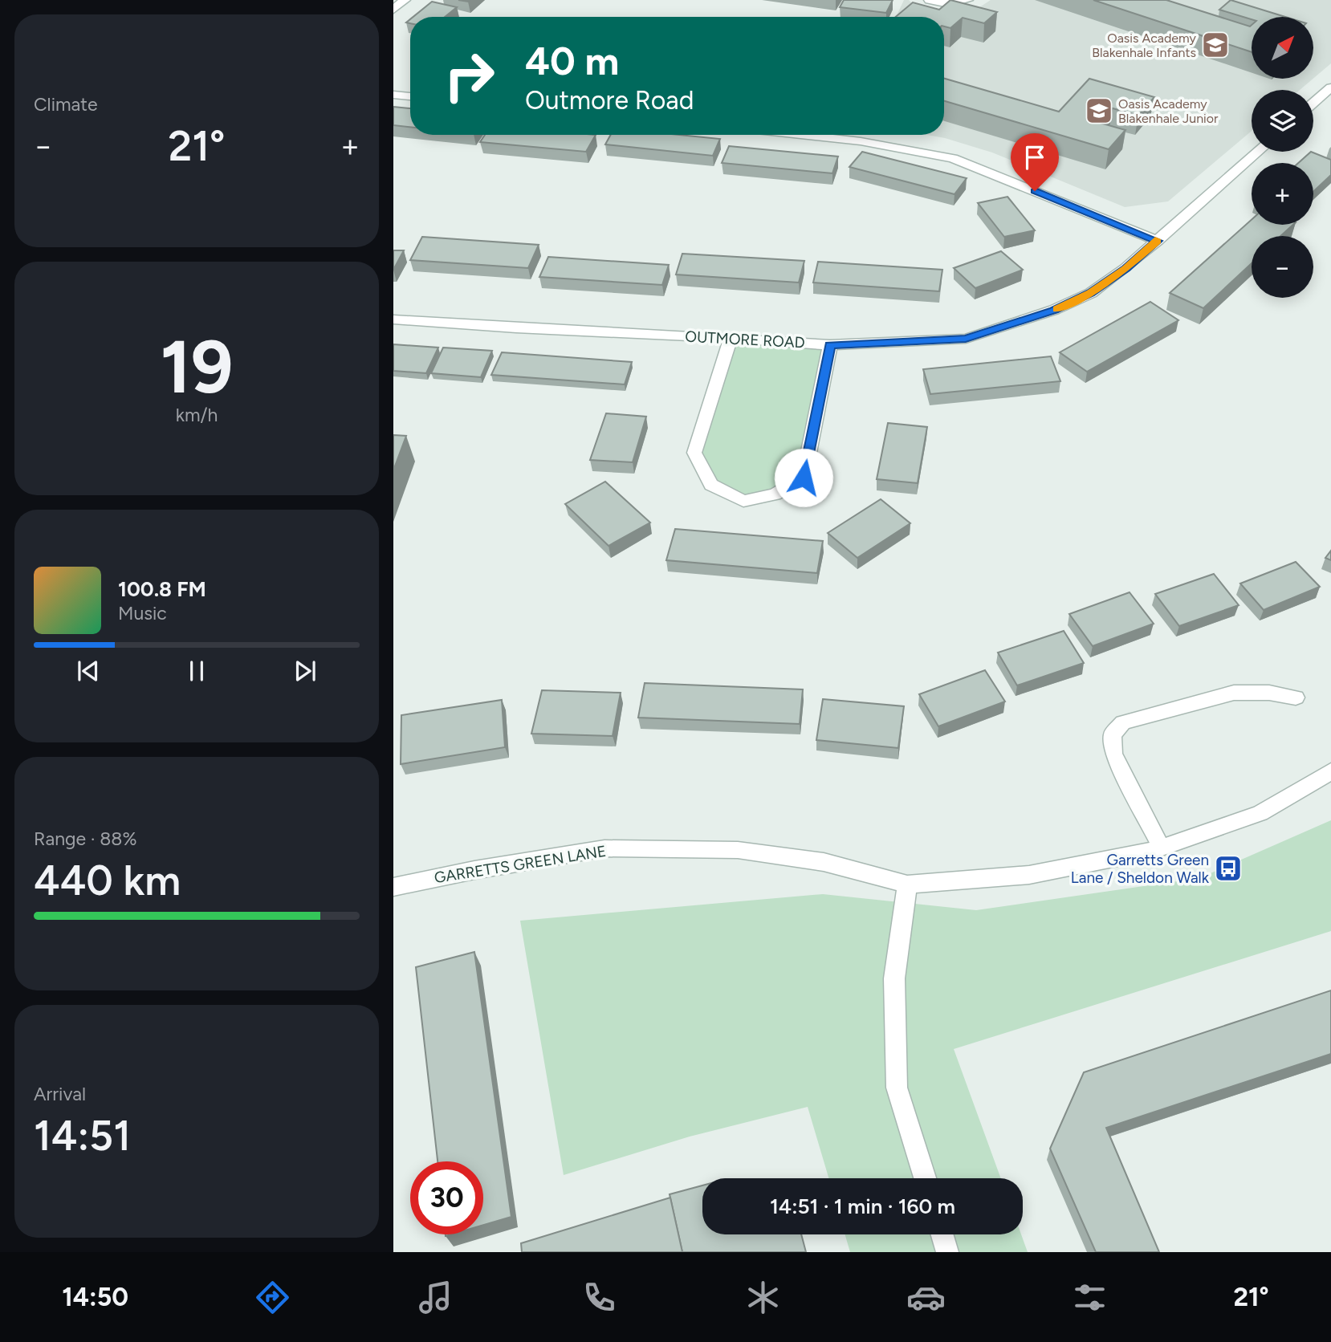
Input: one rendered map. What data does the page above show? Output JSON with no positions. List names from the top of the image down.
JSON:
{
  "streets": {
    "street": ["OUTMORE ROAD", "GARRETTS GREEN LANE"]
  },
  "places": {
    "school or university": ["Oasis Academy Blakenhale Infants", "Oasis Academy Blakenhale Junior"],
    "bus stop": ["Garretts Green Lane / Sheldon Walk"]
  },
  "north": "top right",
  "page": {
    "tile": [
      "Climate",
      ["19", "km/h"],
      ["Range · 88%", "440 km"],
      ["Arrival", "14:51"]
    ],
    "map_buttons": ["+", "−"],
    "turn": ["40 m", "Outmore Road"],
    "heat": ["−", "21°", "+"],
    "song": ["100.8 FM", "Music"],
    "limit": "30",
    "trip": "14:51 · 1 min · 160 m",
    "tabs": ["14:50", "21°"]
  }
}
